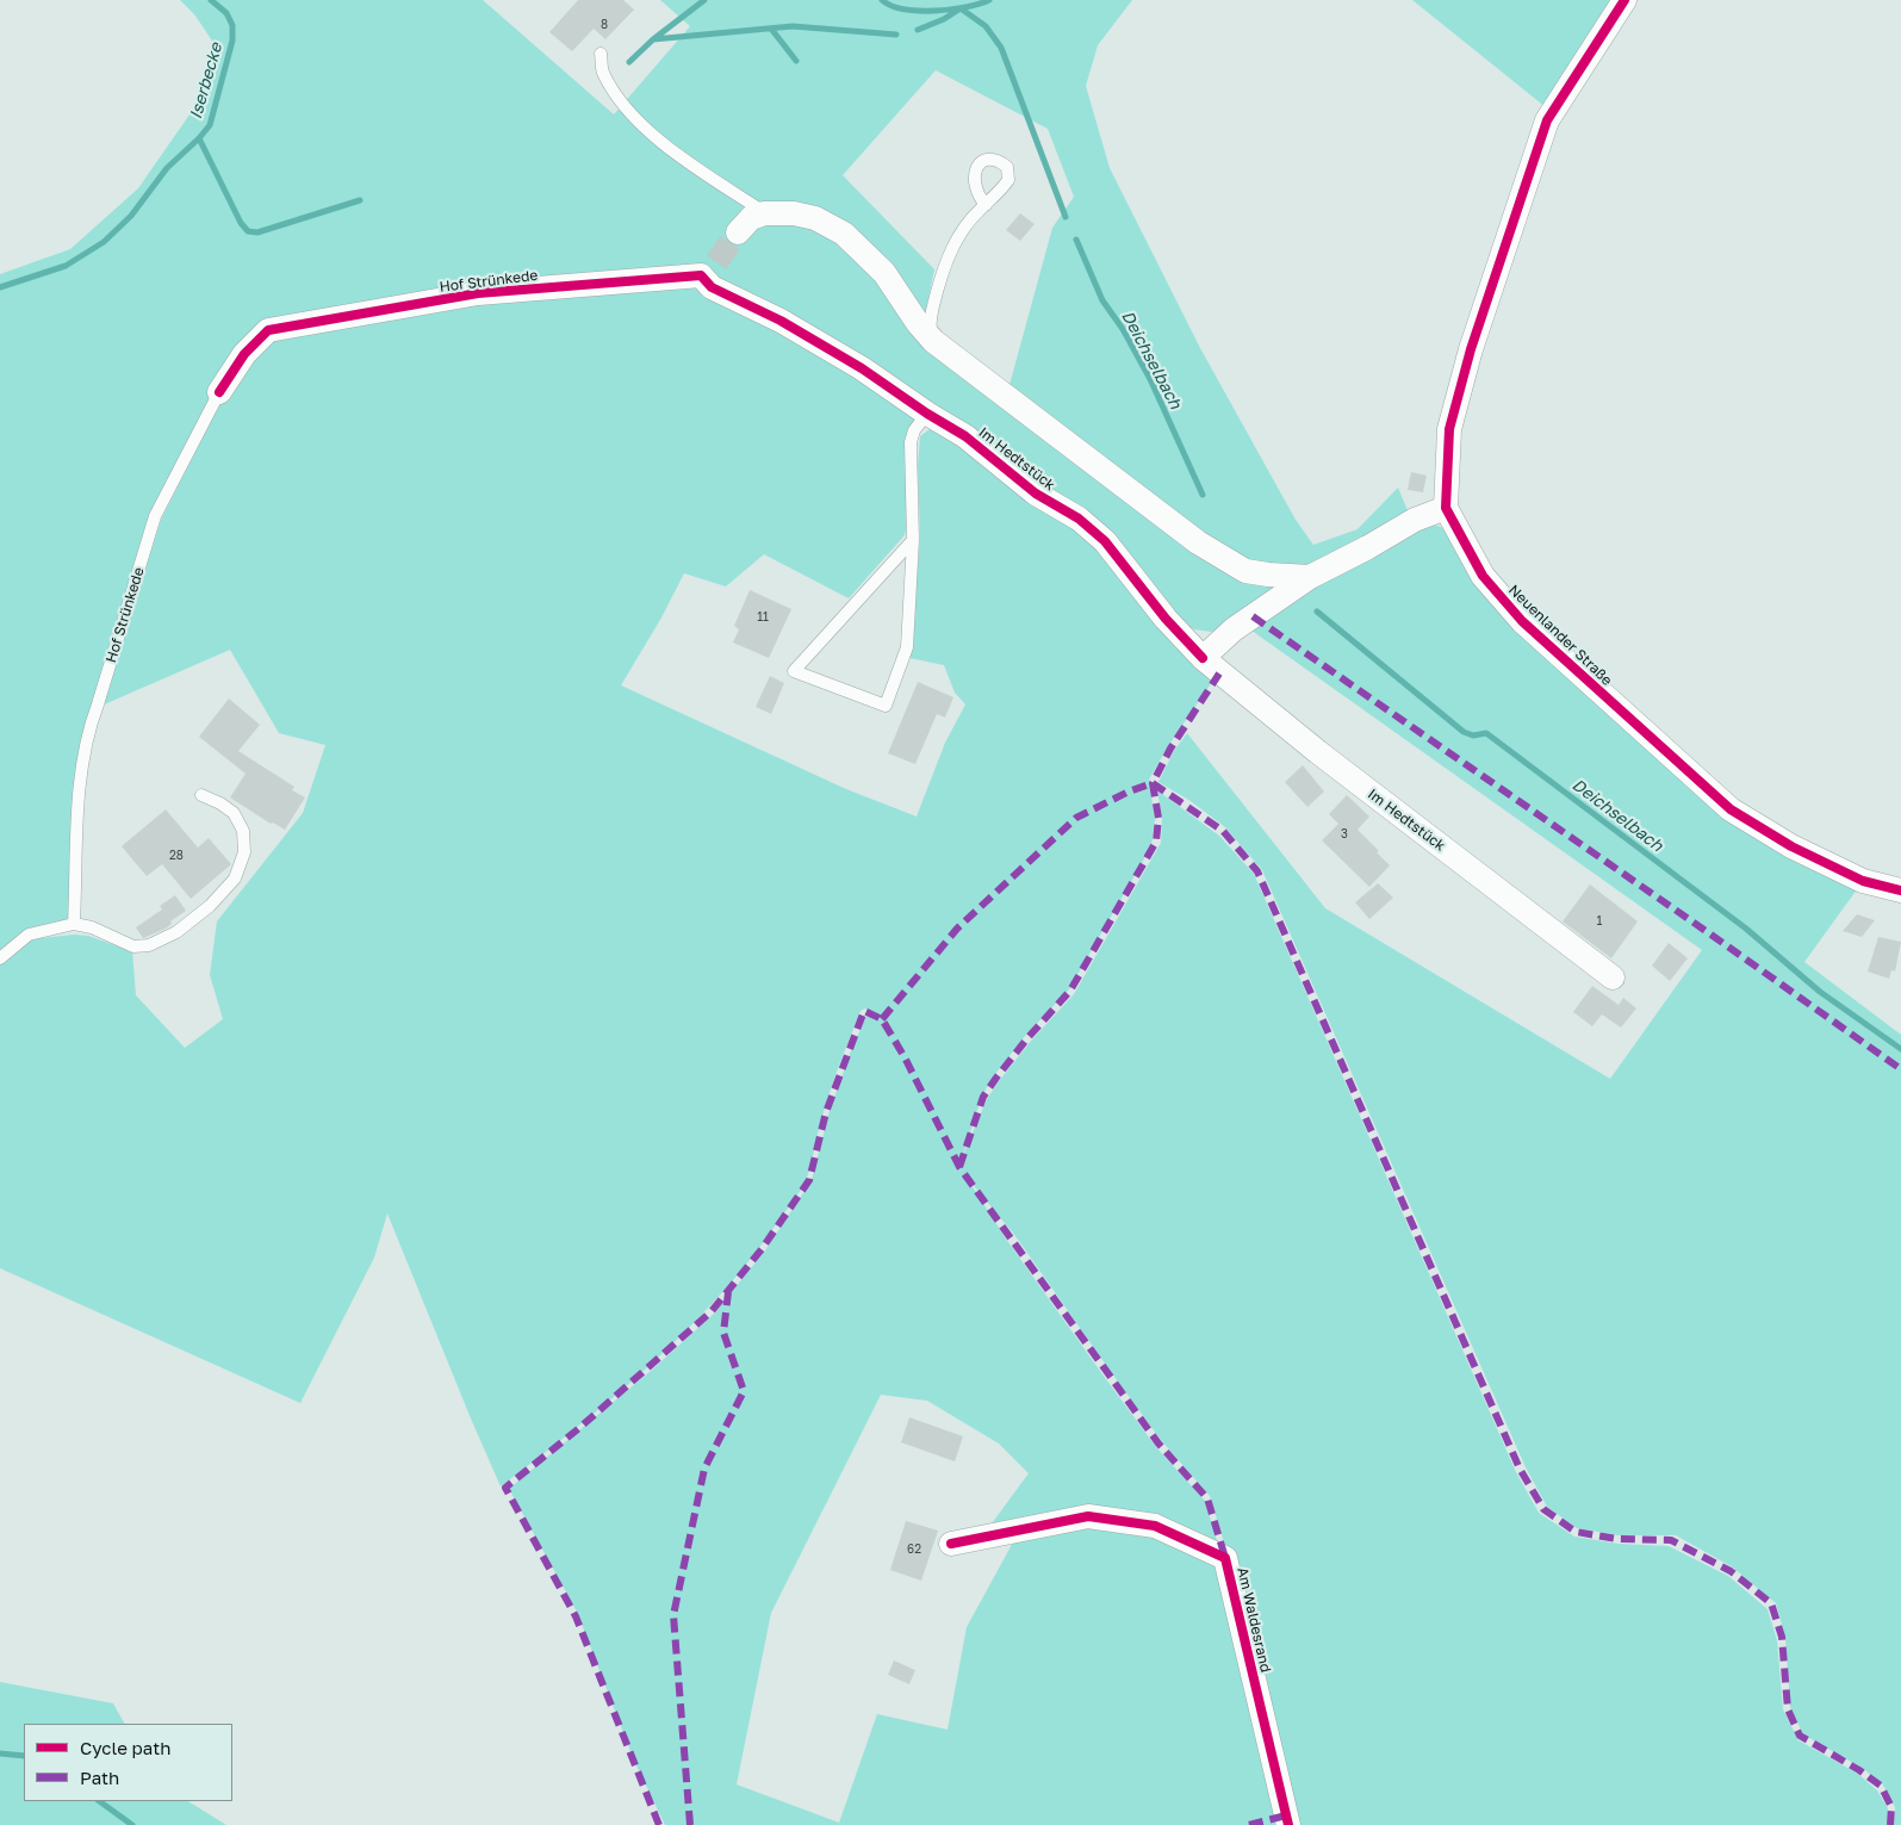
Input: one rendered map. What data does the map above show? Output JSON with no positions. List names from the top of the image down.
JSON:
{
  "streets": {
    "street": [
      "Hof Strünkede",
      "Im Hedtstück",
      "Neuenlander Straße",
      "Am Waldesrand"
    ]
  },
  "crossings": [
    ["Hof Strünkede", "Im Hedtstück"]
  ],
  "water": ["Iserbecke", "Deichselbach"],
  "house_numbers": [
    "8",
    "11",
    "3",
    "28",
    "1",
    "62"
  ],
  "legend": ["Cycle path", "Path"]
}
